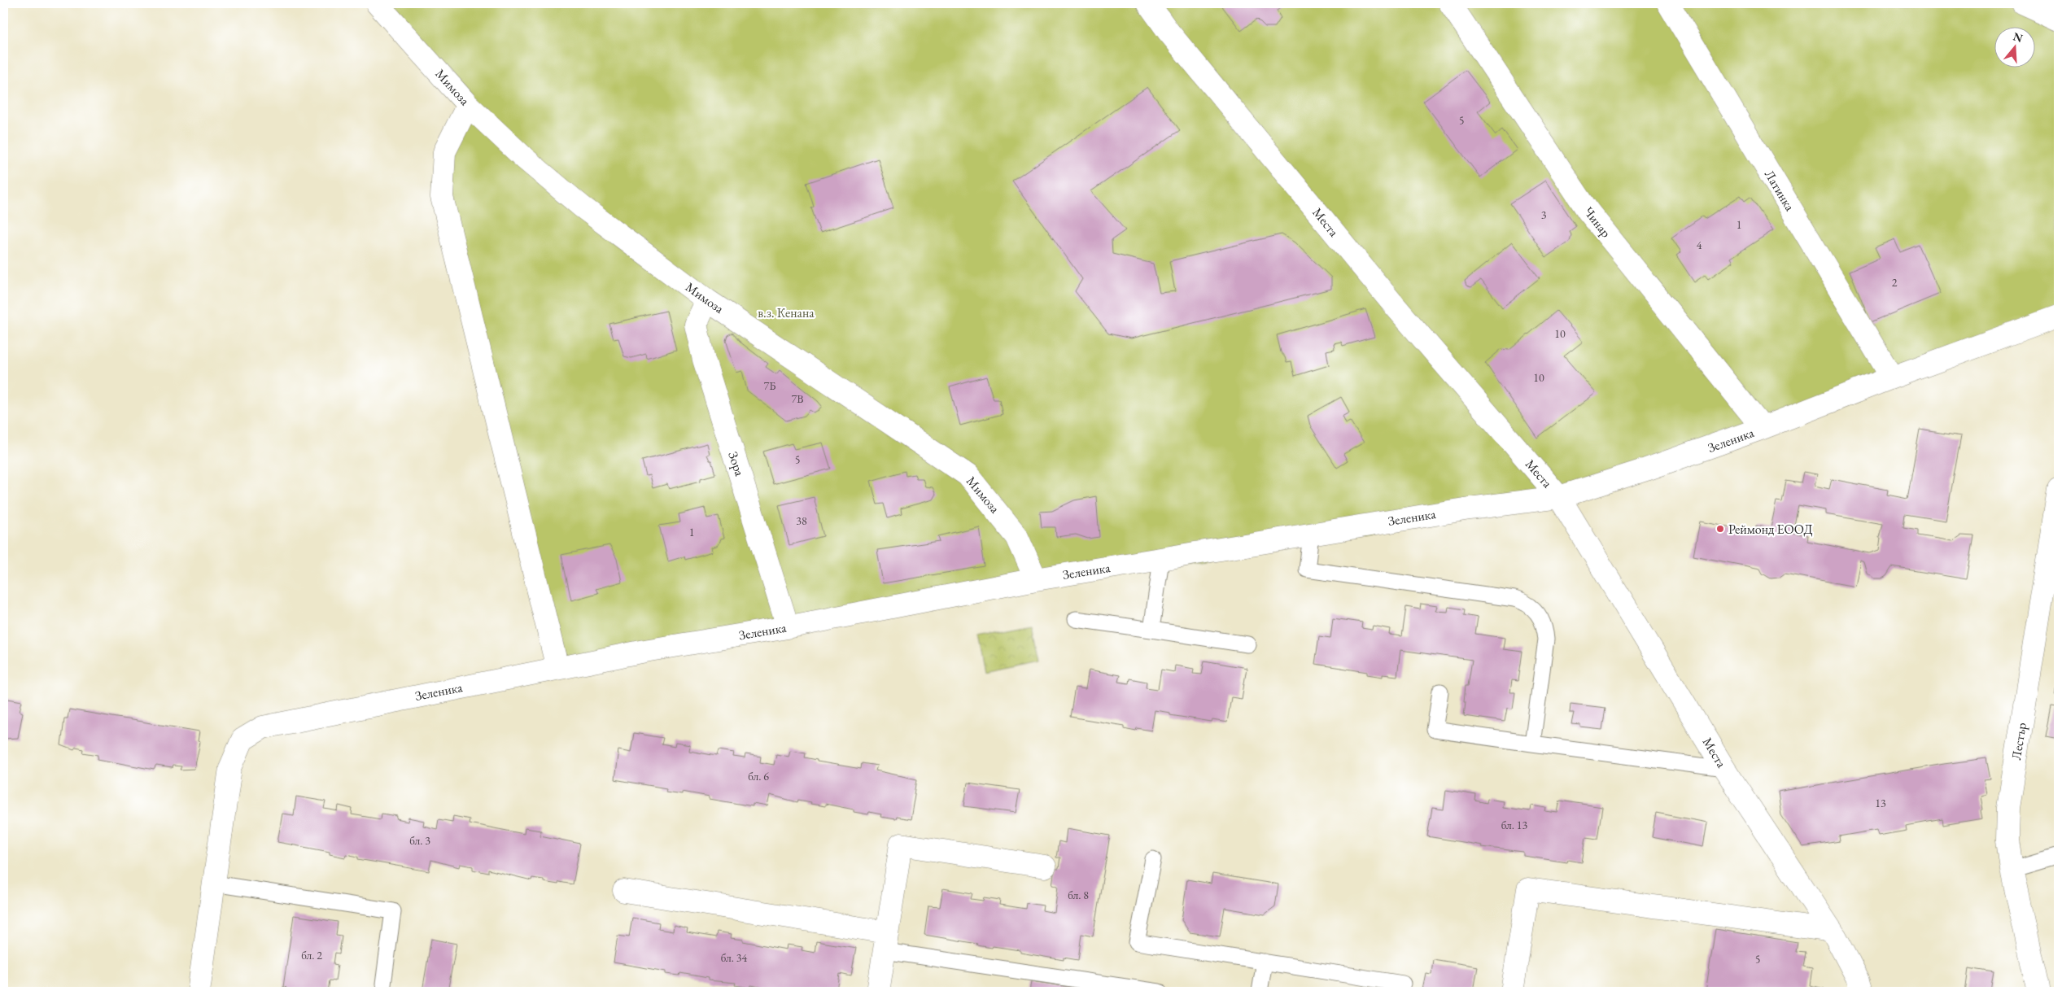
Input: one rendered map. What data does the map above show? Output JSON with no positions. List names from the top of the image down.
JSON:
{
  "streets": {
    "street": [
      "Мимоза",
      "Латинка",
      "Места",
      "Чинар",
      "Зеленика",
      "Зора",
      "Лестър"
    ]
  },
  "crossings": [
    ["Мимоза", "Зеленика"],
    ["Мимоза", "Зора"],
    ["Латинка", "Зеленика"],
    ["Места", "Зеленика"],
    ["Чинар", "Зеленика"],
    ["Зеленика", "Зора"]
  ],
  "parks": ["в.з. Кенана"],
  "places": ["Реймонд ЕООД"],
  "house_numbers": [
    "5",
    "3",
    "1",
    "4",
    "2",
    "10",
    "10",
    "7Б",
    "7В",
    "5",
    "38",
    "1",
    "бл. 6",
    "13",
    "бл. 13",
    "бл. 3",
    "бл. 8",
    "бл. 2",
    "бл. 34",
    "5"
  ],
  "north": "top"
}
